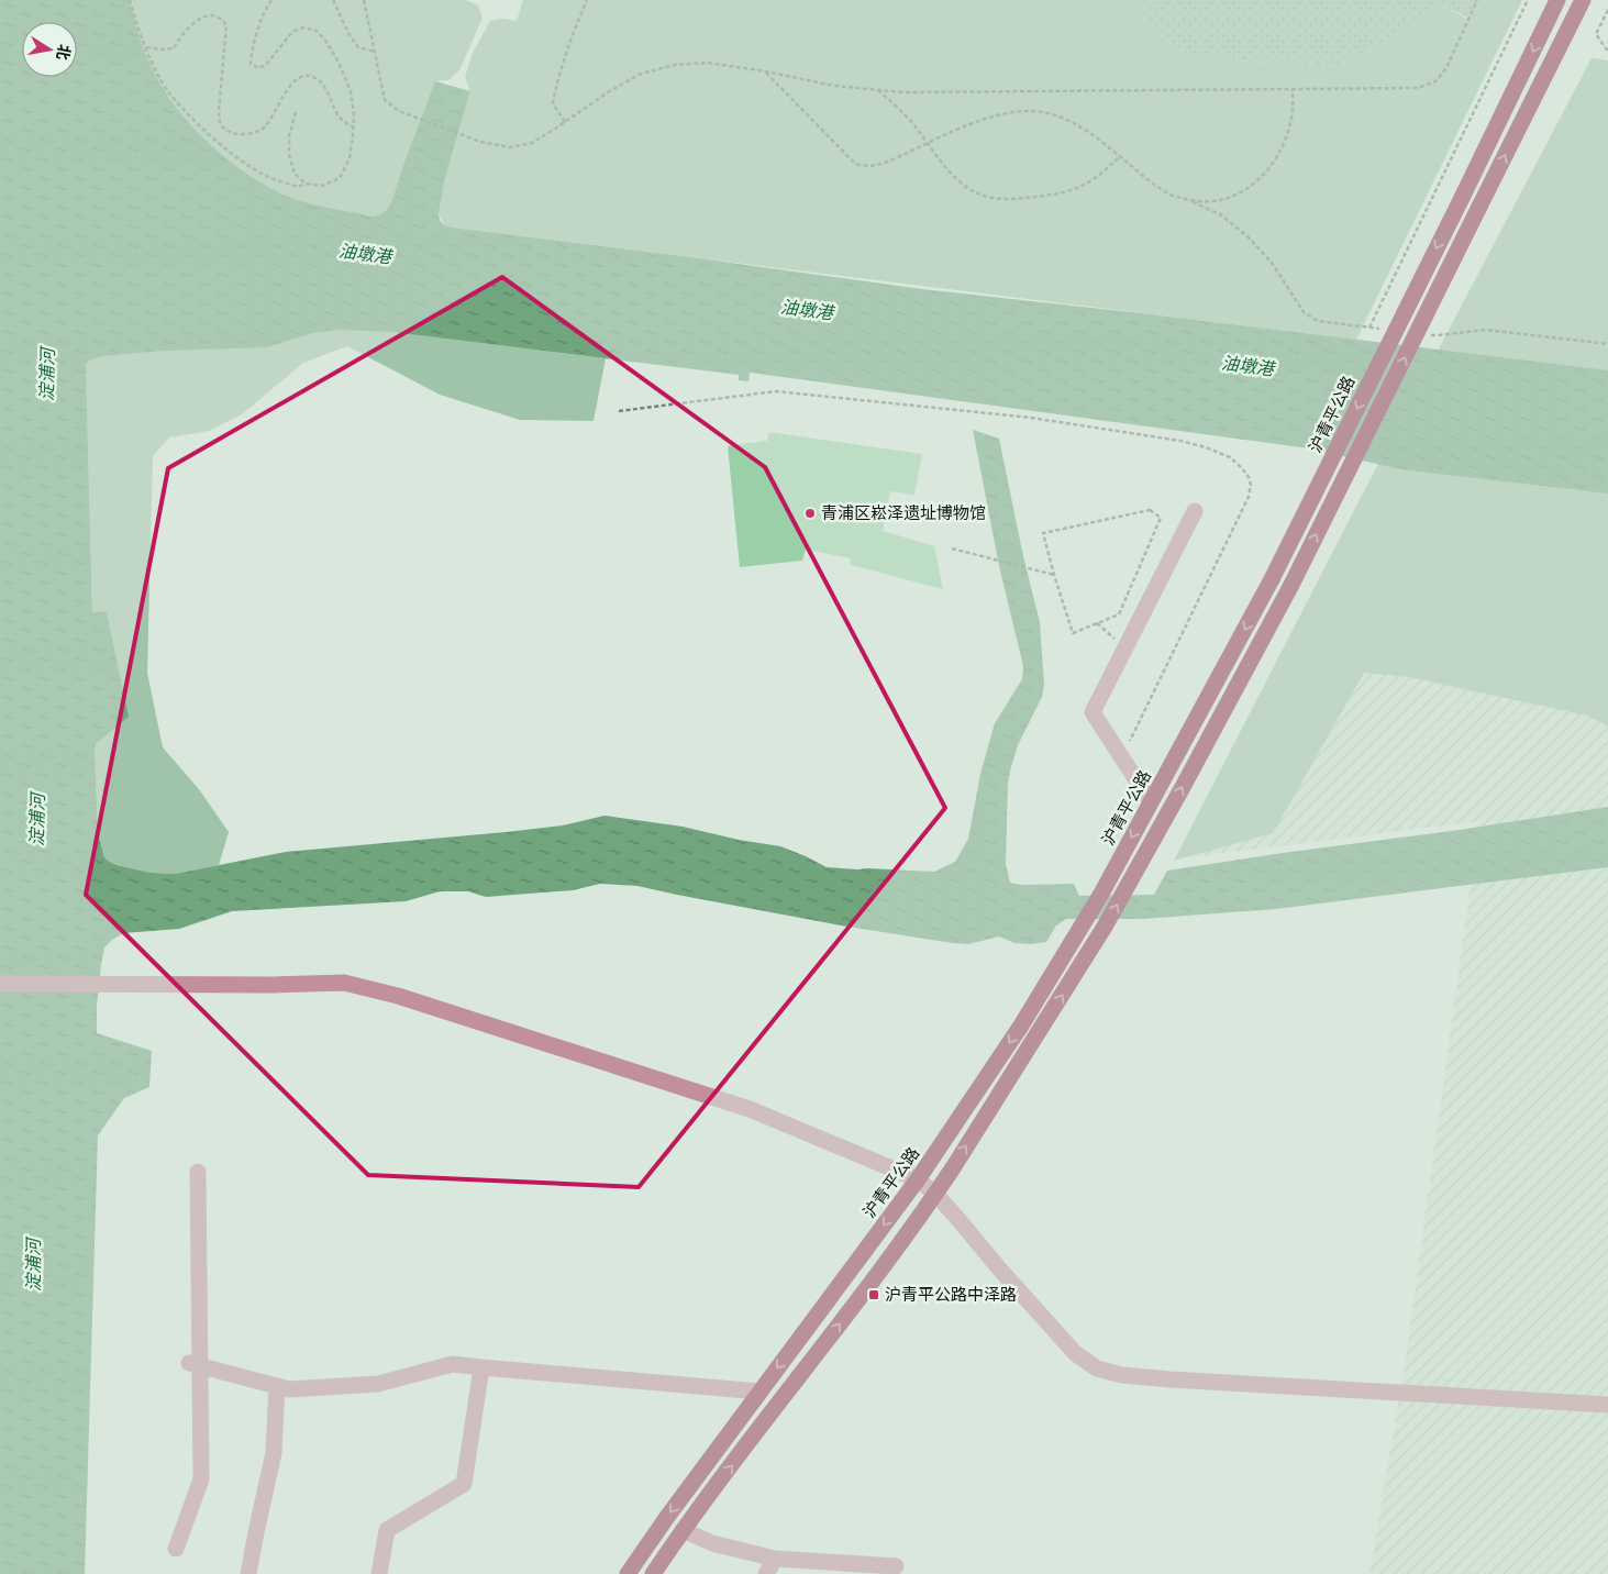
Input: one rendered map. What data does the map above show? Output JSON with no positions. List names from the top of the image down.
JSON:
{
  "streets": {
    "highway": ["沪青平公路"]
  },
  "water": ["油墩港", "淀浦河"],
  "places": {
    "other": ["青浦区崧泽遗址博物馆"],
    "transit": ["沪青平公路中泽路"]
  },
  "north": "right"
}
